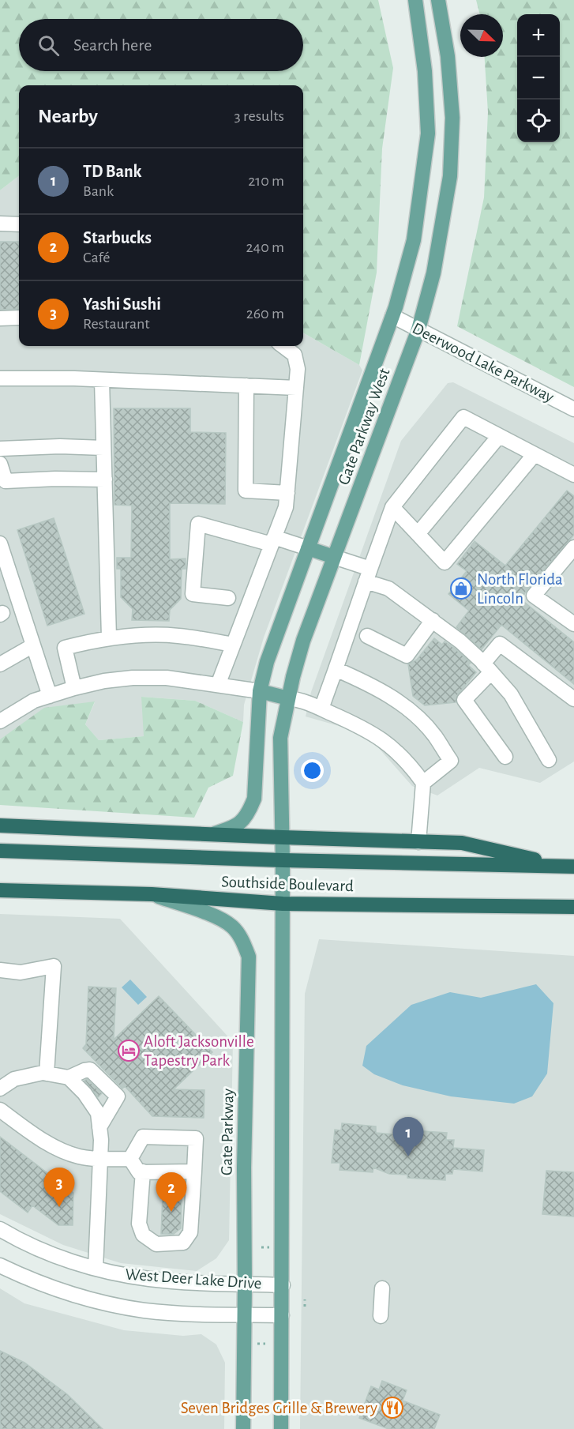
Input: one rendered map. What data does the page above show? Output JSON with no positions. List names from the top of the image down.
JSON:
{
  "streets": {
    "highway": ["Southside Boulevard"],
    "main road": ["Gate Parkway West", "Gate Parkway"],
    "street": ["Deerwood Lake Parkway", "West Deer Lake Drive"]
  },
  "crossings": [
    ["Deerwood Lake Parkway", "Gate Parkway West"],
    ["Gate Parkway West", "Southside Boulevard"],
    ["Southside Boulevard", "Gate Parkway"],
    ["Gate Parkway", "West Deer Lake Drive"]
  ],
  "places": {
    "shop": ["North Florida Lincoln"],
    "hotel": ["Aloft Jacksonville Tapestry Park"],
    "restaurant": ["Seven Bridges Grille & Brewery"]
  },
  "north": "bottom right",
  "page": {
    "map_buttons": ["+", "−"],
    "search": "Search here",
    "heading": ["Nearby", "3 results"],
    "list": [
      {
        "mark": "1",
        "name": "TD Bank",
        "note": "Bank",
        "value": "210 m"
      },
      {
        "mark": "2",
        "name": "Starbucks",
        "note": "Café",
        "value": "240 m"
      },
      {
        "mark": "3",
        "name": "Yashi Sushi",
        "note": "Restaurant",
        "value": "260 m"
      }
    ],
    "pins": ["1", "3", "2"]
  }
}
